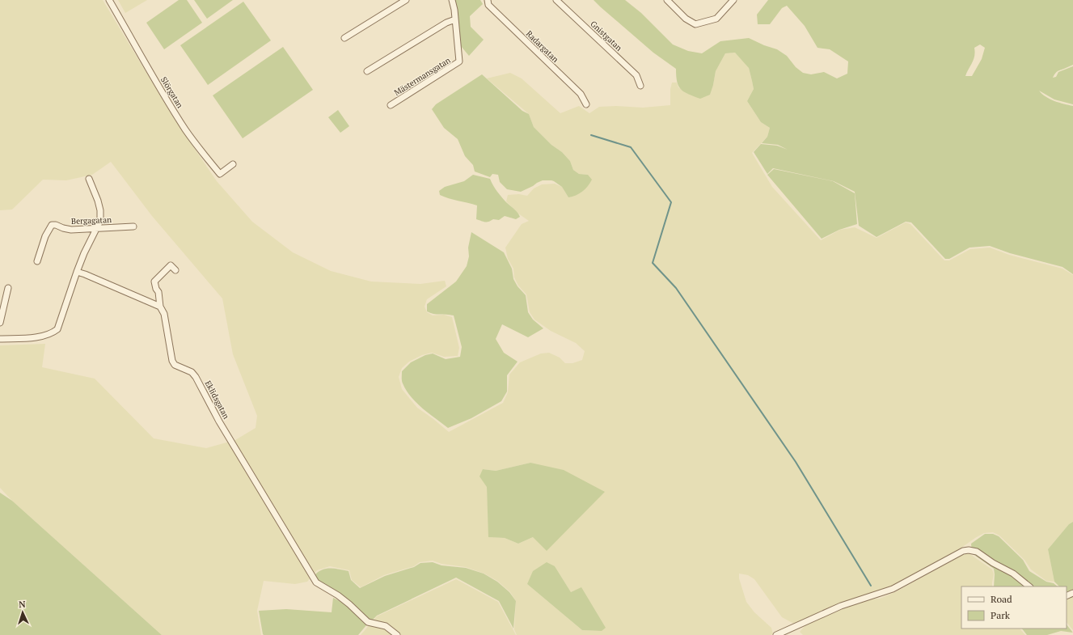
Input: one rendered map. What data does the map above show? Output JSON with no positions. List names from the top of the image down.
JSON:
{
  "streets": {
    "street": [
      "Gnistgatan",
      "Radargatan",
      "Mästermansgatan",
      "Slörgatan",
      "Bergagatan",
      "Eklidsgatan"
    ]
  },
  "legend": ["Road", "Park"],
  "north": "top"
}
